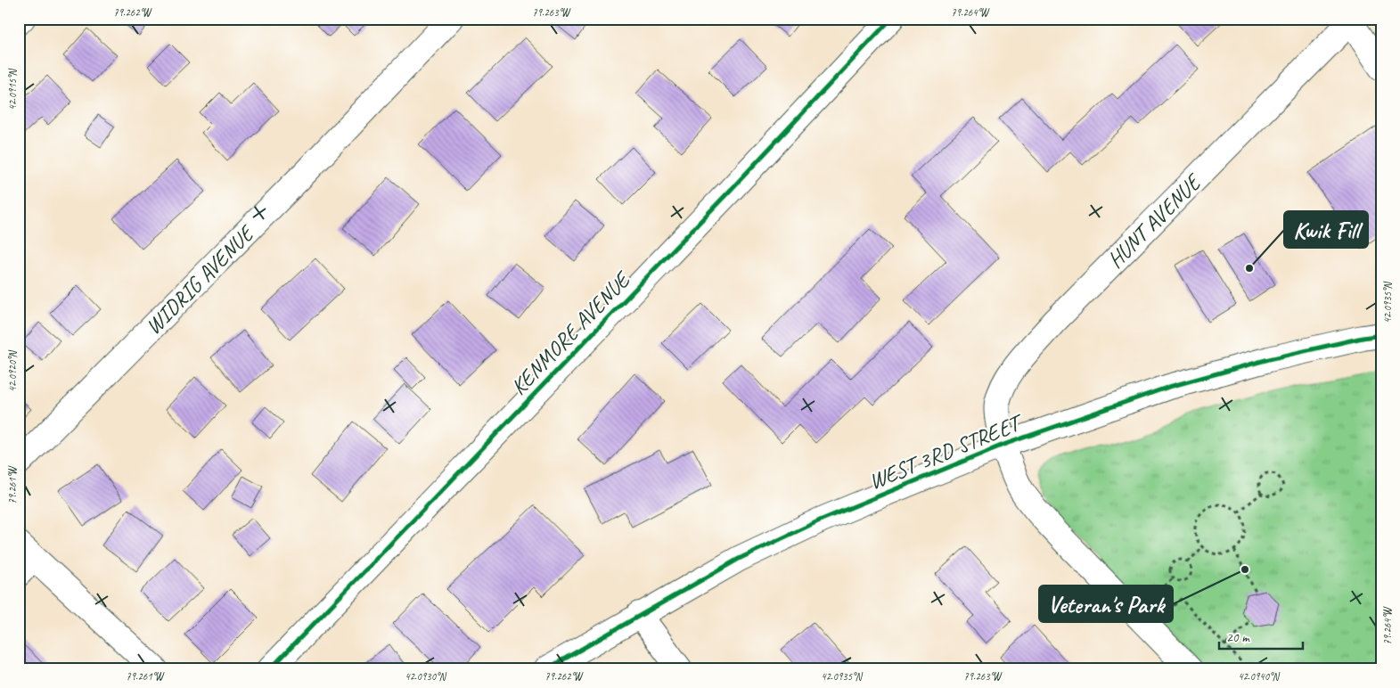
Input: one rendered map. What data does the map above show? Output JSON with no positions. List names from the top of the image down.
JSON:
{
  "streets": {
    "street": [
      "HUNT AVENUE",
      "WIDRIG AVENUE",
      "KENMORE AVENUE",
      "WEST 3RD STREET"
    ]
  },
  "crossings": [
    ["HUNT AVENUE", "WEST 3RD STREET"]
  ],
  "places": ["Kwik Fill", "Veteran's Park"],
  "scale_bar": "20 m",
  "coordinates": [
    "79.262°W",
    "79.263°W",
    "79.264°W",
    "42.0915°N",
    "42.0935°N",
    "42.0920°N",
    "79.261°W",
    "42.0930°N",
    "42.0940°N"
  ]
}
